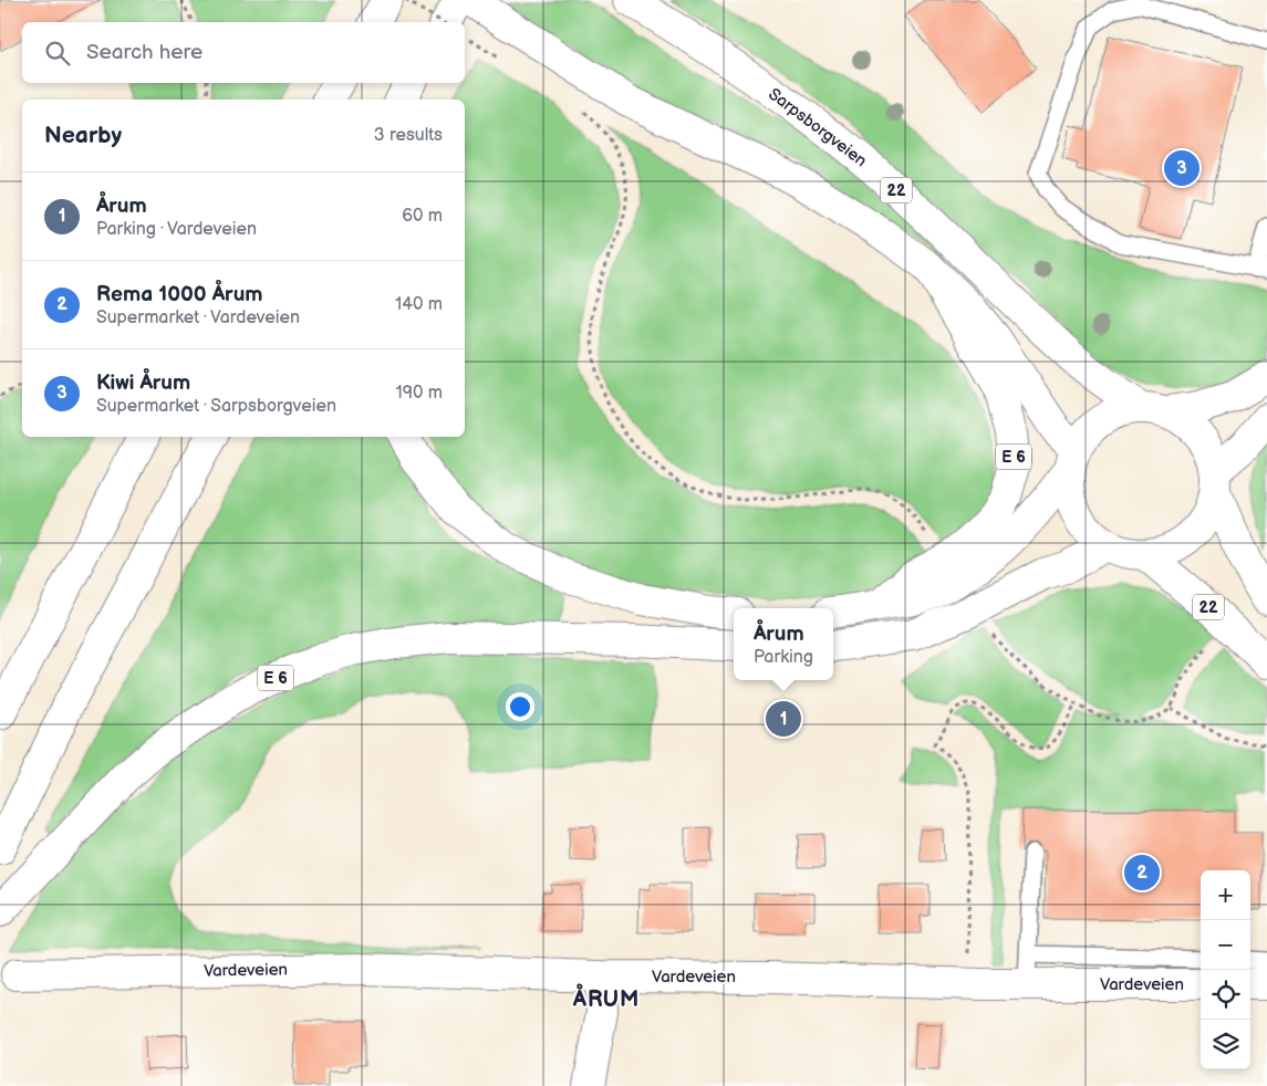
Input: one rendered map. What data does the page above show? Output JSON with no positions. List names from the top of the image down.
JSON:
{
  "streets": {
    "main road": [
      "Sarpsborgveien",
      "22",
      "E 6",
      "Vardeveien"
    ]
  },
  "crossings": [
    ["Sarpsborgveien", "22"]
  ],
  "districts": ["ÅRUM"],
  "page": {
    "search": "Search here",
    "heading": ["Nearby", "3 results"],
    "pins": ["3", "1", "2"],
    "list": [
      {
        "mark": "1",
        "name": "Årum",
        "note": "Parking · Vardeveien",
        "value": "60 m"
      },
      {
        "mark": "2",
        "name": "Rema 1000 Årum",
        "note": "Supermarket · Vardeveien",
        "value": "140 m"
      },
      {
        "mark": "3",
        "name": "Kiwi Årum",
        "note": "Supermarket · Sarpsborgveien",
        "value": "190 m"
      }
    ],
    "popup": ["Årum", "Parking"],
    "map_buttons": ["+", "−"]
  }
}
